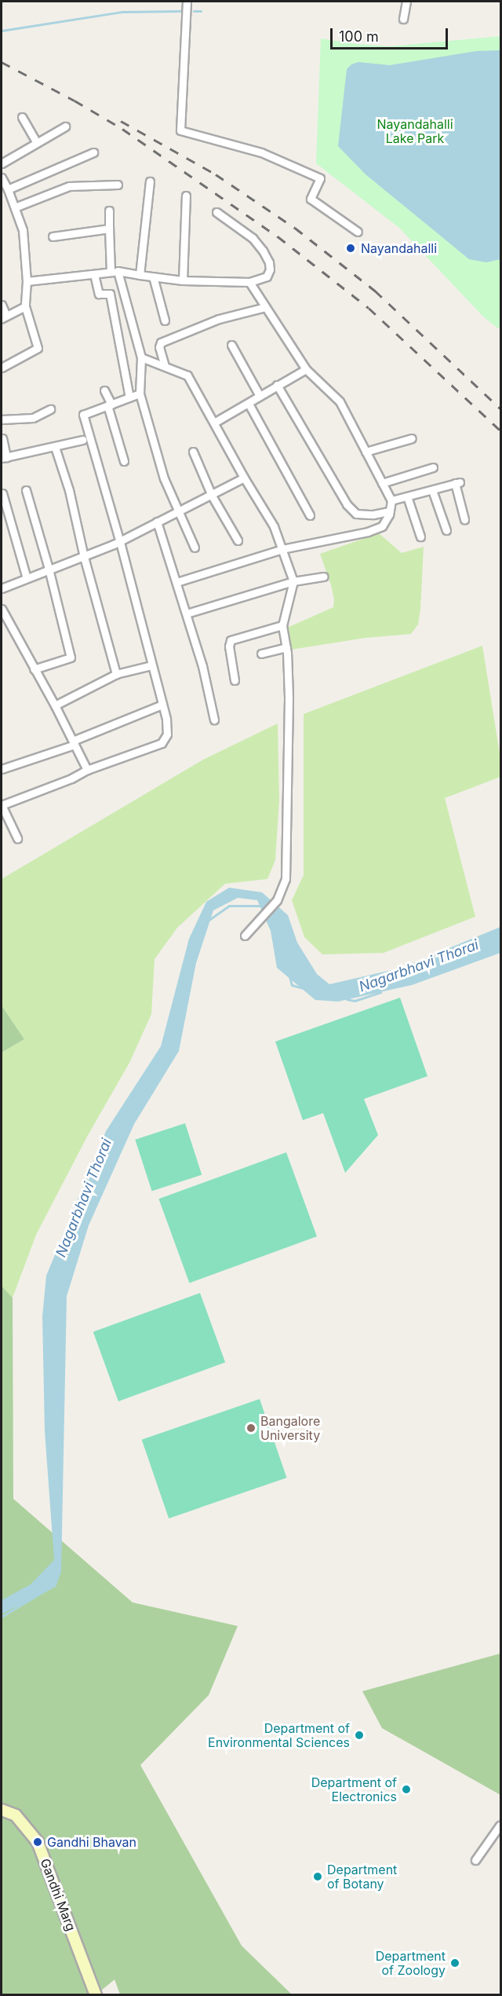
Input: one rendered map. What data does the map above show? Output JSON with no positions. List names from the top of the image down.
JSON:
{
  "streets": {
    "main road": ["Gandhi Marg"]
  },
  "water": ["Nagarbhavi Thorai"],
  "parks": ["Nayandahalli Lake Park"],
  "places": [
    "Nayandahalli",
    "Bangalore University",
    "Department of Environmental Sciences",
    "Department of Electronics",
    "Gandhi Bhavan",
    "Department of Botany",
    "Department of Zoology"
  ],
  "scale_bar": "100 m"
}
